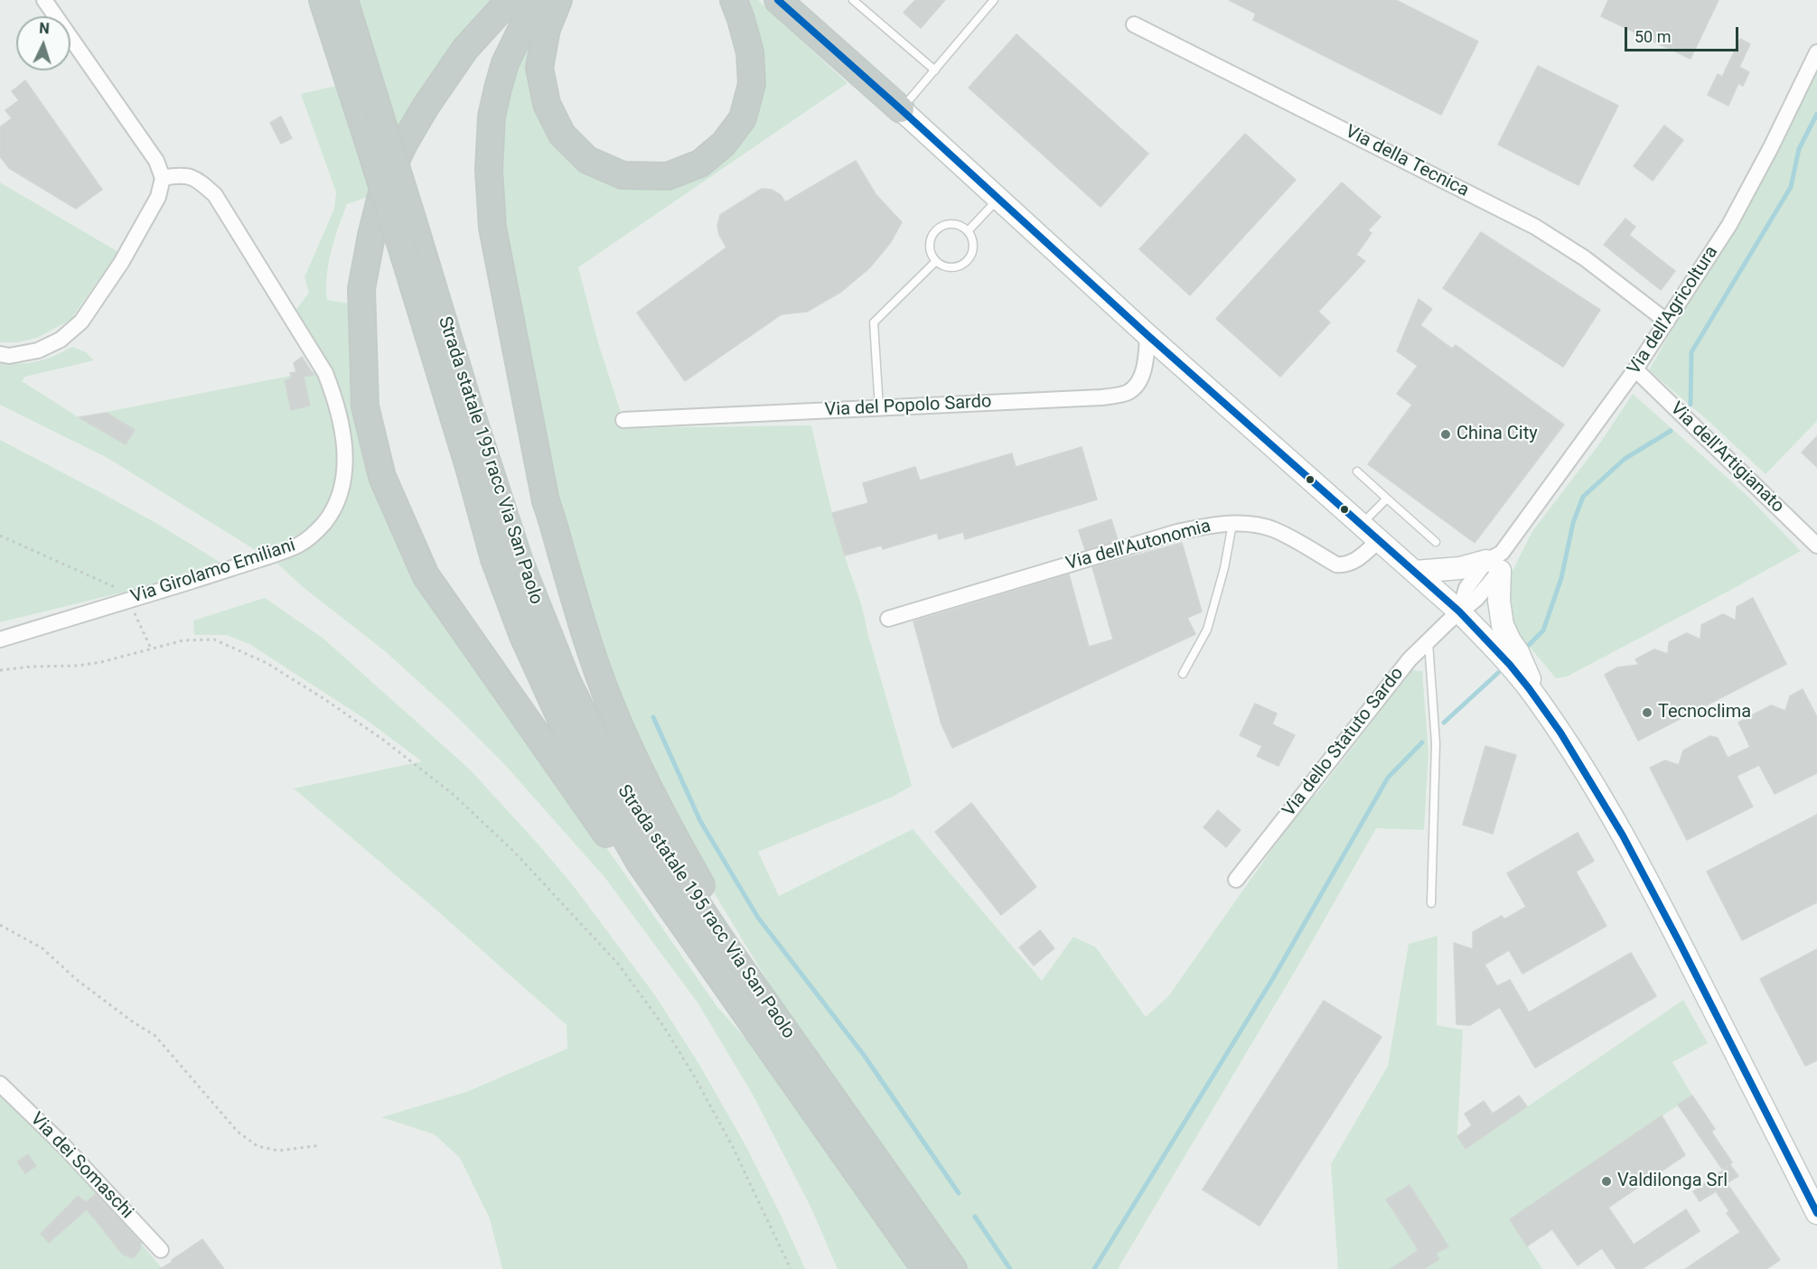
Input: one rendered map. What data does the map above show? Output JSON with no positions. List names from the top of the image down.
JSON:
{
  "streets": {
    "highway": ["Strada statale 195 racc Via San Paolo"],
    "street": [
      "Via della Tecnica",
      "Via dell'Agricoltura",
      "Via del Popolo Sardo",
      "Via dell'Artigianato",
      "Via dell'Autonomia",
      "Via Girolamo Emiliani",
      "Via dello Statuto Sardo",
      "Via dei Somaschi"
    ]
  },
  "crossings": [
    ["Via della Tecnica", "Via dell'Agricoltura"],
    ["Via dell'Agricoltura", "Via dell'Artigianato"],
    ["Via dell'Agricoltura", "Via dello Statuto Sardo"]
  ],
  "places": ["China City", "Tecnoclima", "Valdilonga Srl"],
  "scale_bar": "50 m",
  "north": "top"
}
